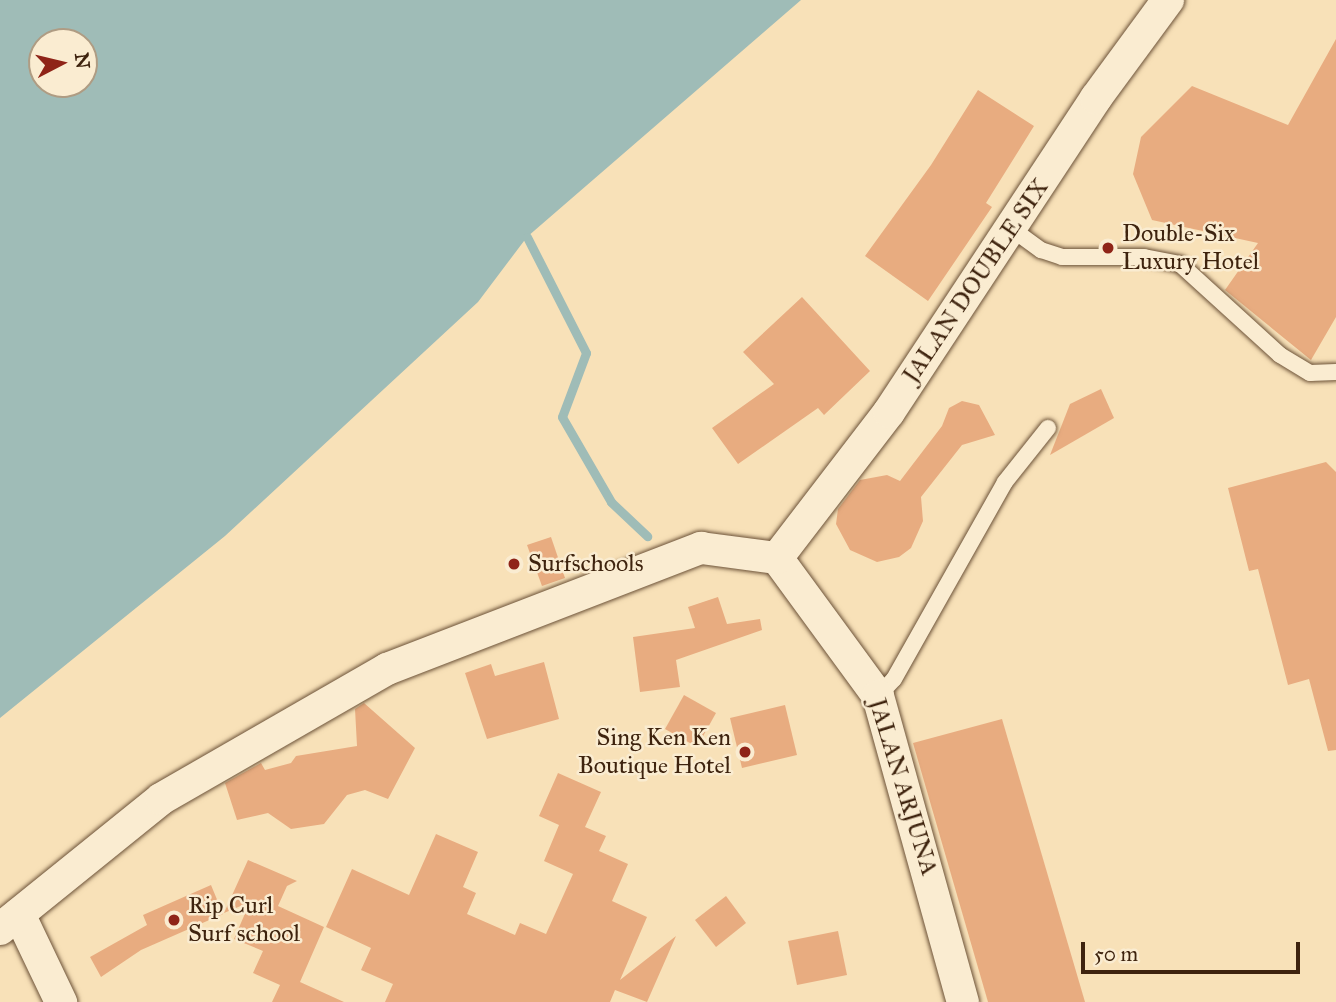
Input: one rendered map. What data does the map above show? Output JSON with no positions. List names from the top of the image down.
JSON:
{
  "streets": {
    "street": ["JALAN DOUBLE SIX", "JALAN ARJUNA"]
  },
  "crossings": [
    ["JALAN DOUBLE SIX", "JALAN ARJUNA"]
  ],
  "places": [
    "Double-Six Luxury Hotel",
    "Surfschools",
    "Sing Ken Ken Boutique Hotel",
    "Rip Curl Surf school"
  ],
  "scale_bar": "50 m",
  "north": "right"
}
